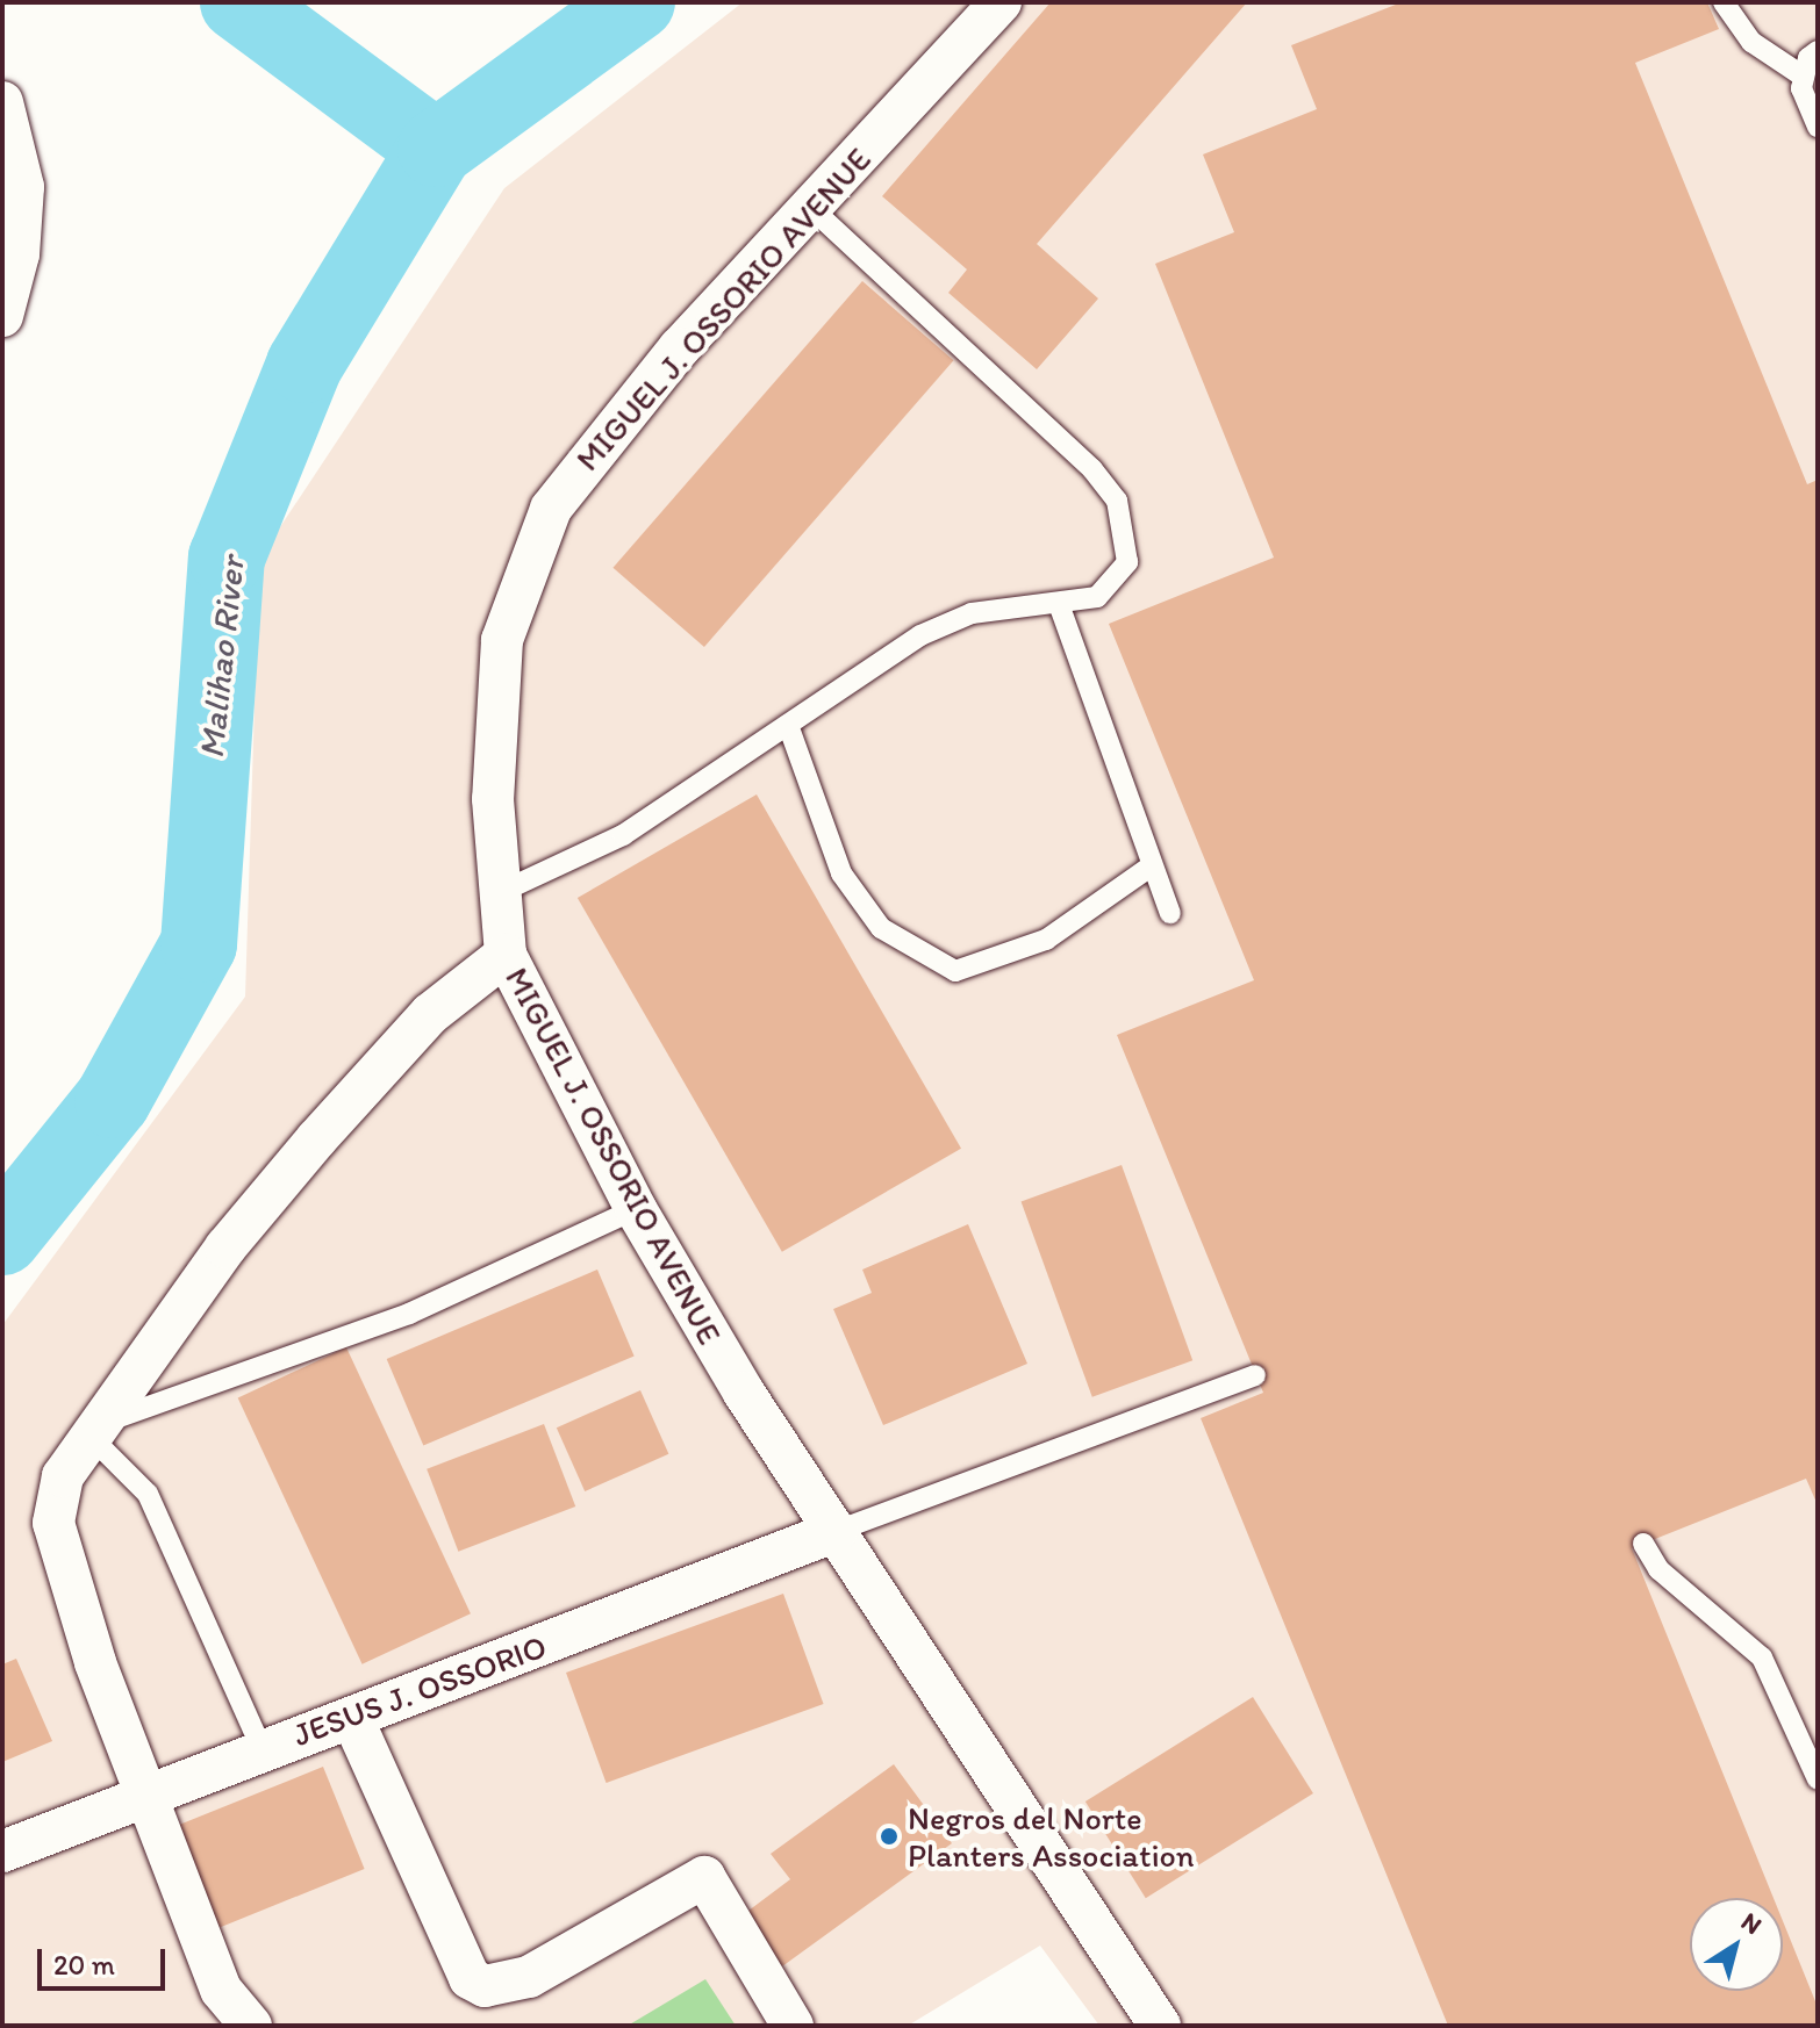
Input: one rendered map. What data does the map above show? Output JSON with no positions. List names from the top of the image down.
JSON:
{
  "streets": {
    "street": ["MIGUEL J. OSSORIO AVENUE", "JESUS J. OSSORIO"]
  },
  "crossings": [
    ["MIGUEL J. OSSORIO AVENUE", "JESUS J. OSSORIO"]
  ],
  "water": ["Malihao River"],
  "places": ["Negros del Norte Planters Association"],
  "scale_bar": "20 m",
  "north": "top right"
}
